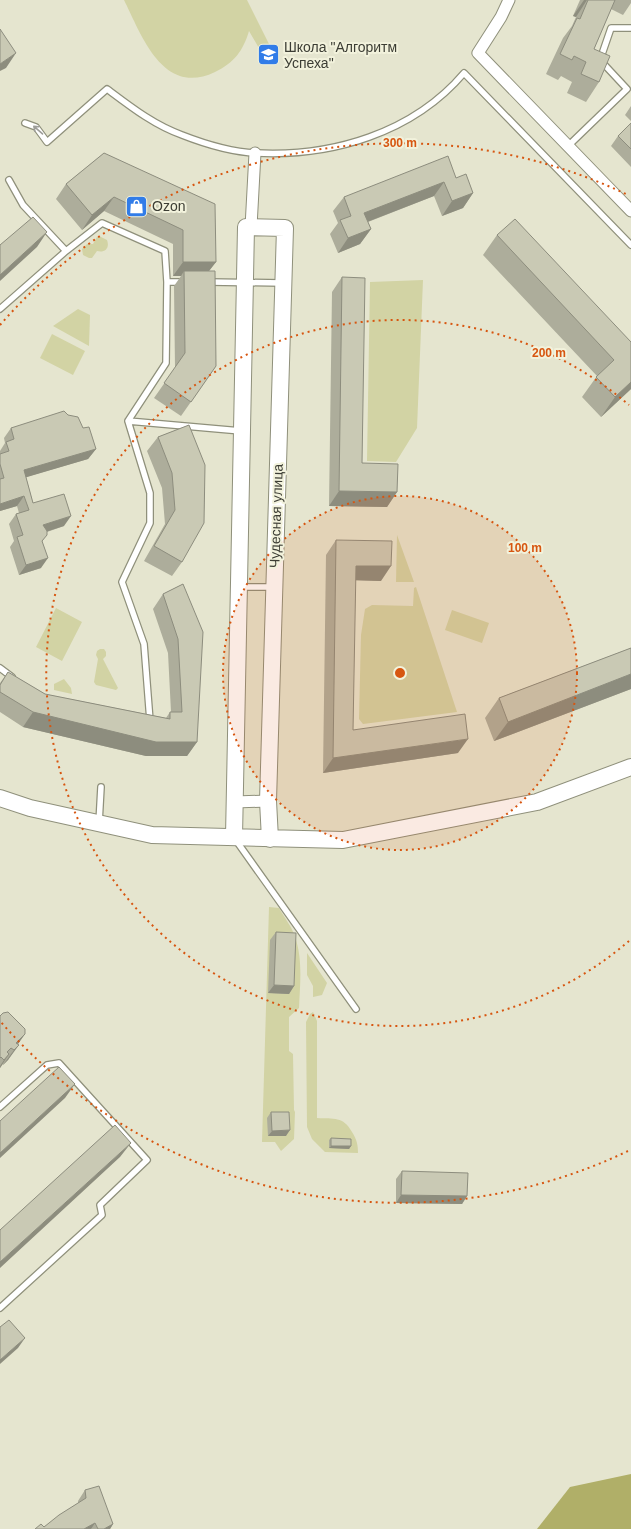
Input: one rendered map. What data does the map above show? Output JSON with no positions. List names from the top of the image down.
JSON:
{
  "streets": {
    "street": ["Чудесная улица"]
  },
  "places": {
    "school or university": ["Школа \"Алгоритм Успеха\""],
    "shop": ["Ozon"]
  },
  "rings": ["300 m", "200 m", "100 m"]
}
